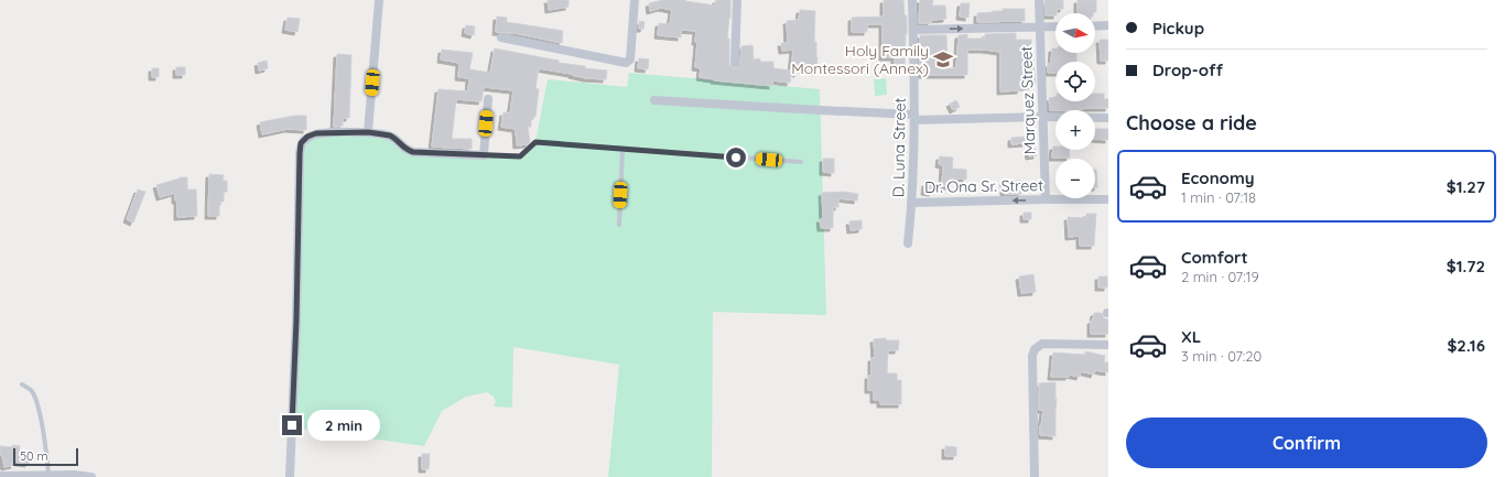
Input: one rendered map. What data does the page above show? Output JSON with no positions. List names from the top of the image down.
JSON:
{
  "streets": {
    "street": ["Marquez Street", "D. Luna Street", "Dr. Ona Sr. Street"]
  },
  "crossings": [
    ["Marquez Street", "Dr. Ona Sr. Street"],
    ["D. Luna Street", "Dr. Ona Sr. Street"]
  ],
  "one_way": ["Dr. Ona Sr. Street"],
  "places": {
    "school or university": ["Holy Family Montessori (Annex)"]
  },
  "scale_bar": "50 m",
  "north": "right",
  "page": {
    "banner": ["Pickup", "Drop-off"],
    "map_buttons": ["+", "−"],
    "heading": "Choose a ride",
    "list": [
      {
        "name": "Economy",
        "note": "1 min · 07:18",
        "value": "$1.27"
      },
      {
        "name": "Comfort",
        "note": "2 min · 07:19",
        "value": "$1.72"
      },
      {
        "name": "XL",
        "note": "3 min · 07:20",
        "value": "$2.16"
      }
    ],
    "buttons": "Confirm",
    "bubble": "2 min",
    "scale": "50 m"
  }
}
